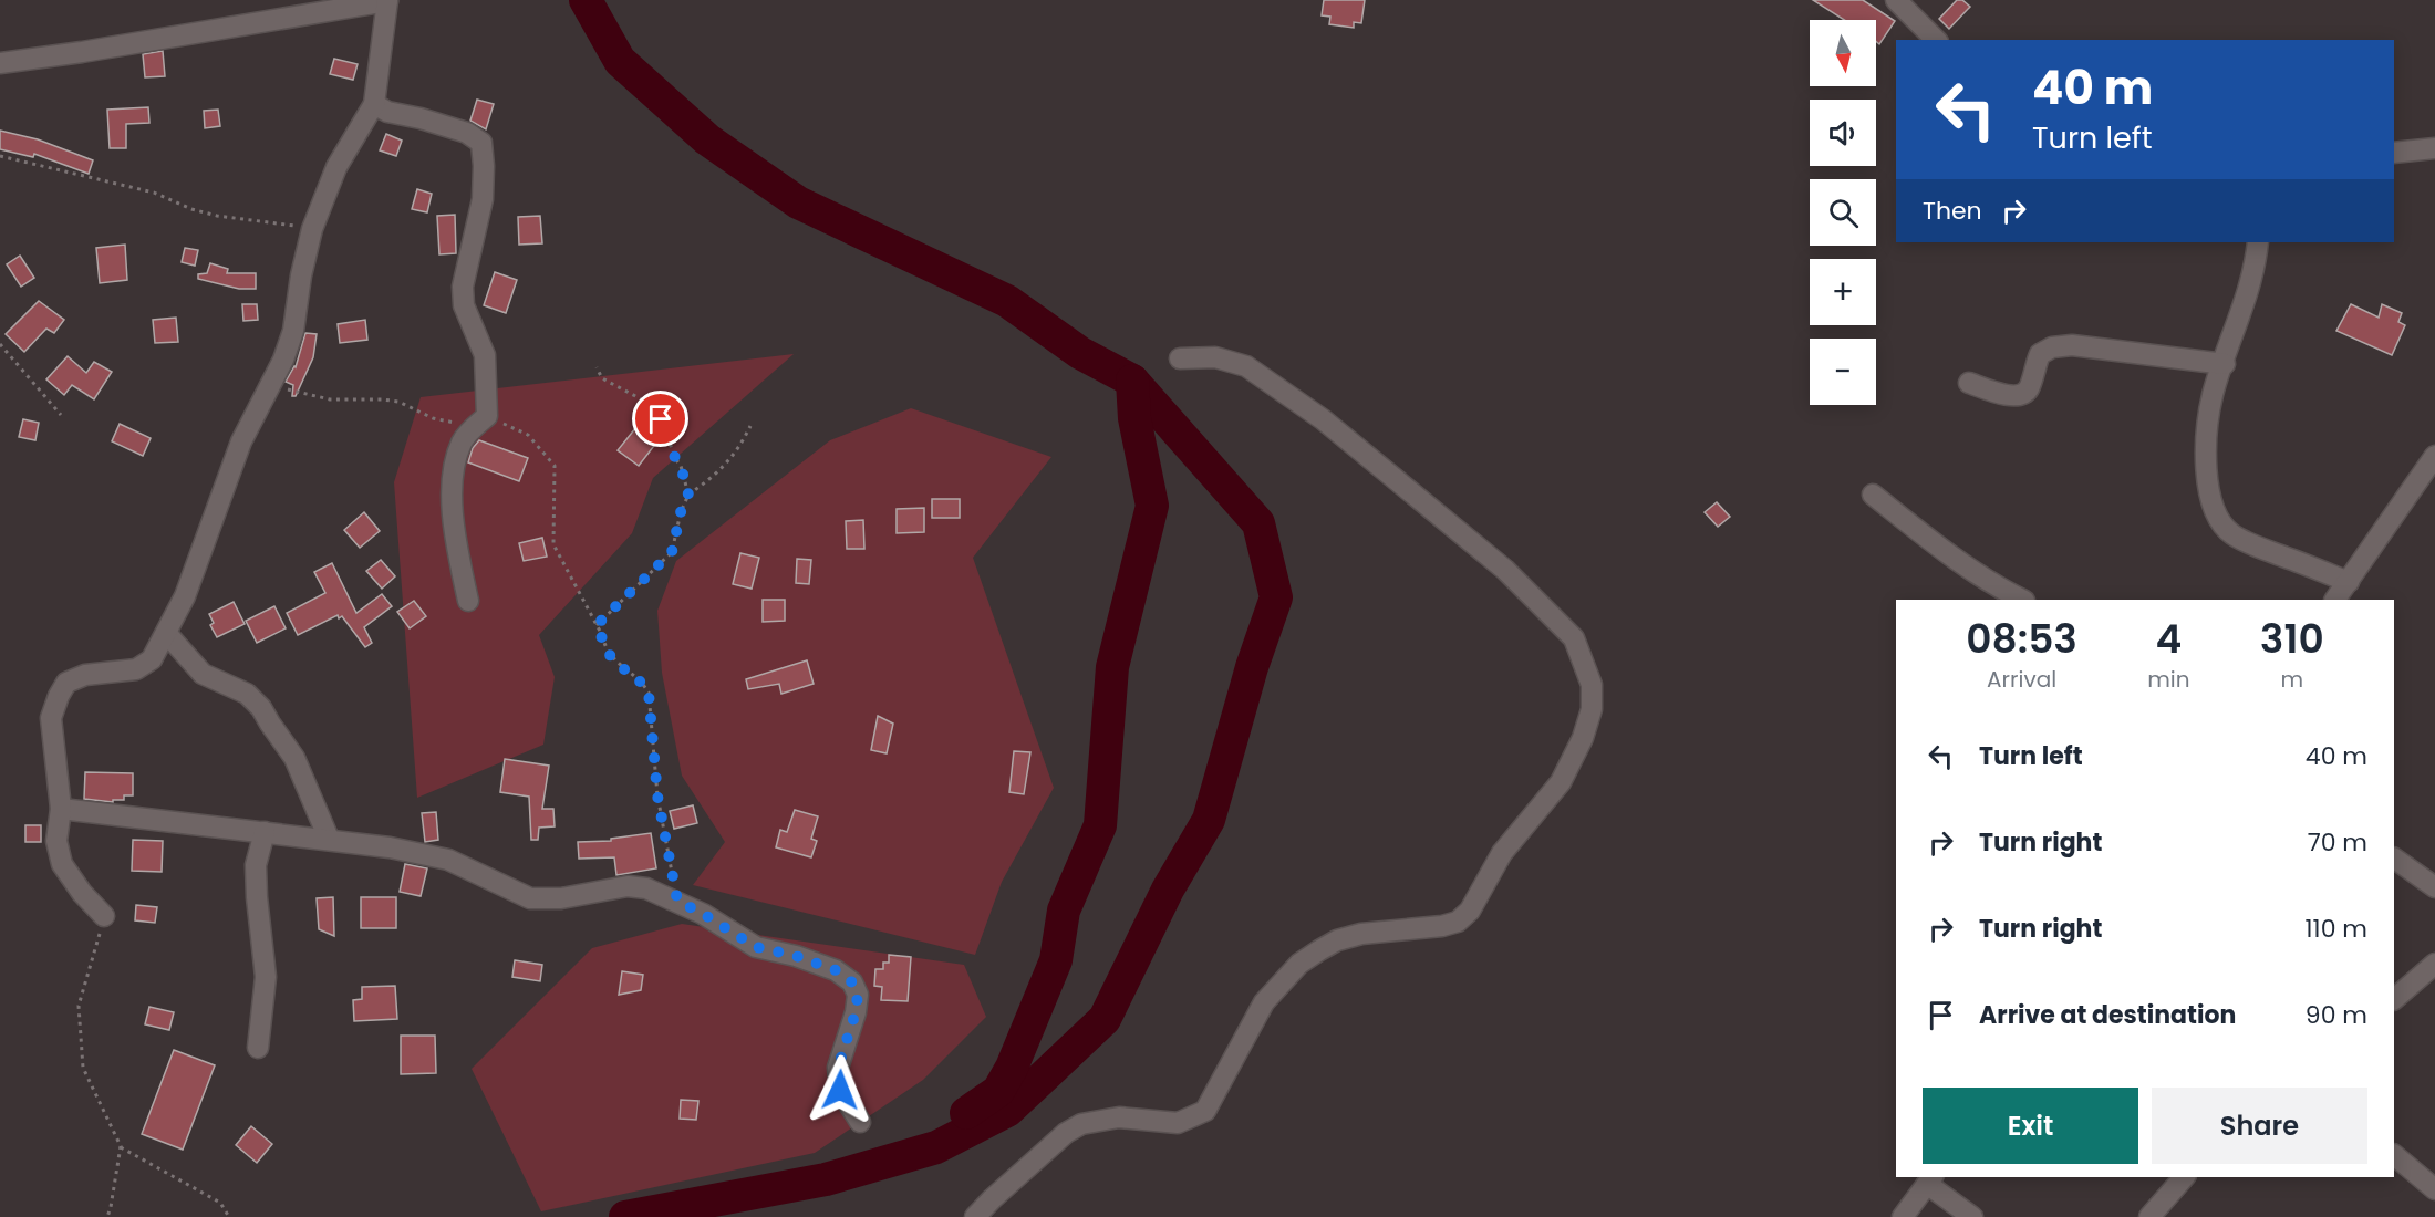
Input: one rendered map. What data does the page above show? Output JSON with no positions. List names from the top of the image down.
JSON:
{
  "north": "bottom",
  "page": {
    "map_buttons": ["+", "−"],
    "turn": ["40 m", "Turn left"],
    "then": "Then",
    "eta": [
      "08:53",
      "Arrival",
      "4",
      "min",
      "310",
      "m"
    ],
    "list": [
      {
        "name": "Turn left",
        "value": "40 m"
      },
      {
        "name": "Turn right",
        "value": "70 m"
      },
      {
        "name": "Turn right",
        "value": "110 m"
      },
      {
        "name": "Arrive at destination",
        "value": "90 m"
      }
    ],
    "buttons": ["Exit", "Share"]
  }
}
